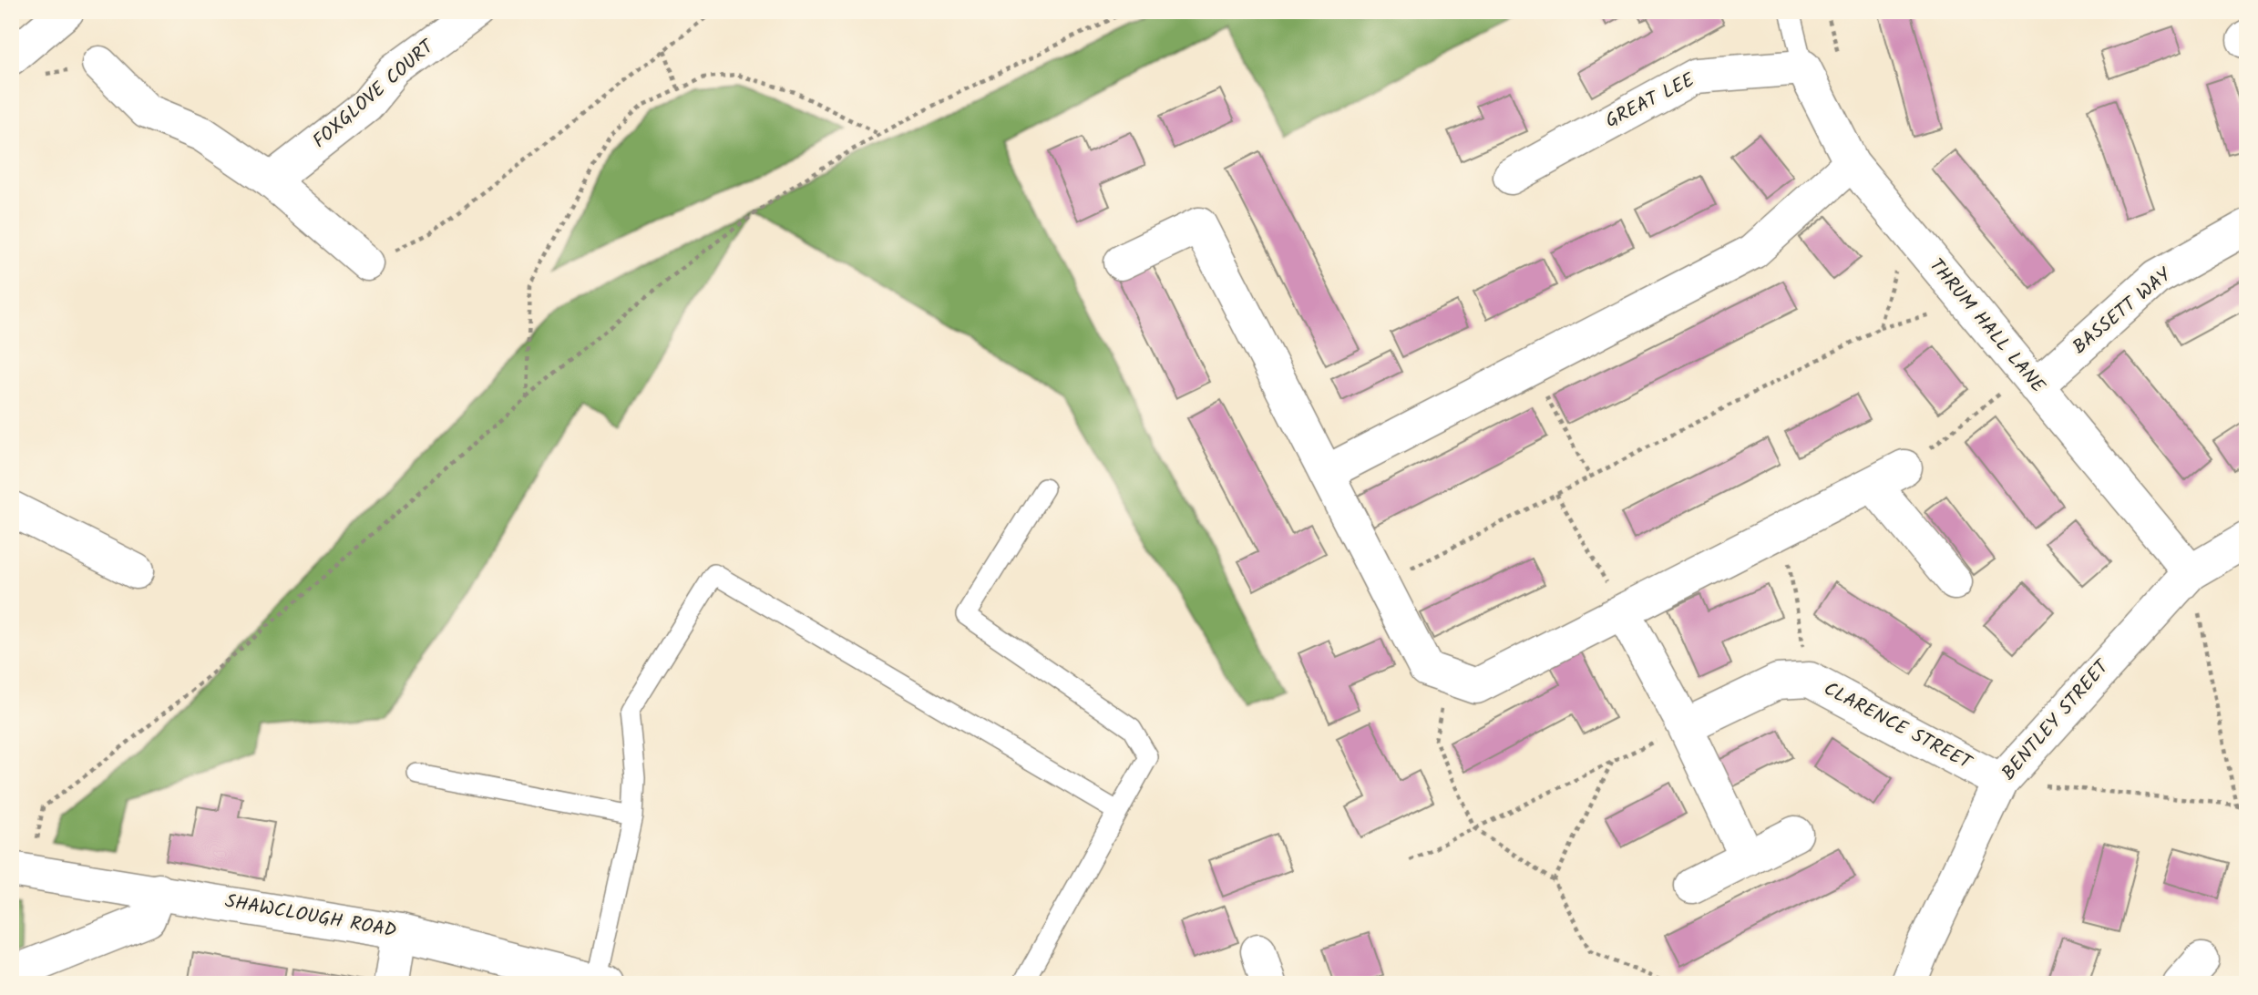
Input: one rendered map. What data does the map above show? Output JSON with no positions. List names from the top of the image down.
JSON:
{
  "streets": {
    "street": [
      "FOXGLOVE COURT",
      "GREAT LEE",
      "BASSETT WAY",
      "THRUM HALL LANE",
      "BENTLEY STREET",
      "CLARENCE STREET",
      "SHAWCLOUGH ROAD"
    ]
  },
  "crossings": [
    ["GREAT LEE", "THRUM HALL LANE"],
    ["BASSETT WAY", "THRUM HALL LANE"],
    ["THRUM HALL LANE", "BENTLEY STREET"],
    ["BENTLEY STREET", "CLARENCE STREET"]
  ]
}
